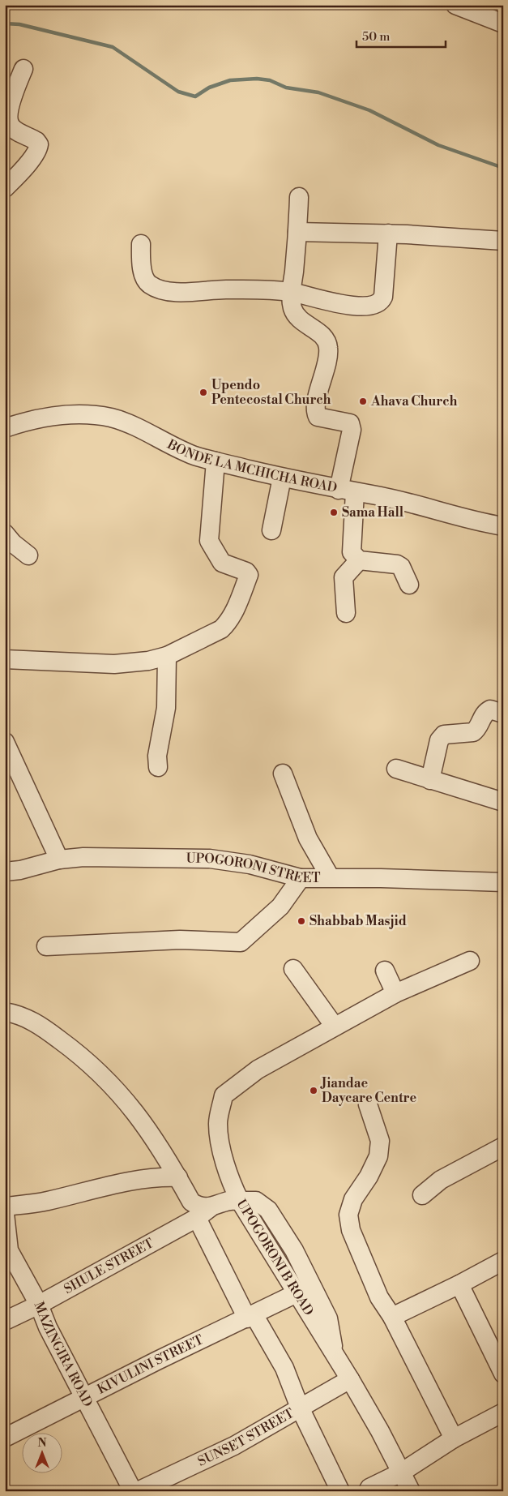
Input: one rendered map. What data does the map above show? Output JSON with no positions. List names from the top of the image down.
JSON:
{
  "streets": {
    "street": [
      "BONDE LA MCHICHA ROAD",
      "UPOGORONI STREET",
      "UPOGORONI B ROAD",
      "SHULE STREET",
      "MAZINGIRA ROAD",
      "KIVULINI STREET",
      "SUNSET STREET"
    ]
  },
  "crossings": [
    ["UPOGORONI B ROAD", "SHULE STREET"],
    ["UPOGORONI B ROAD", "KIVULINI STREET"],
    ["UPOGORONI B ROAD", "SUNSET STREET"],
    ["SHULE STREET", "MAZINGIRA ROAD"],
    ["MAZINGIRA ROAD", "KIVULINI STREET"]
  ],
  "places": [
    "Upendo Pentecostal Church",
    "Ahava Church",
    "Sama Hall",
    "Shabbab Masjid",
    "Jiandae Daycare Centre"
  ],
  "scale_bar": "50 m",
  "north": "top"
}
